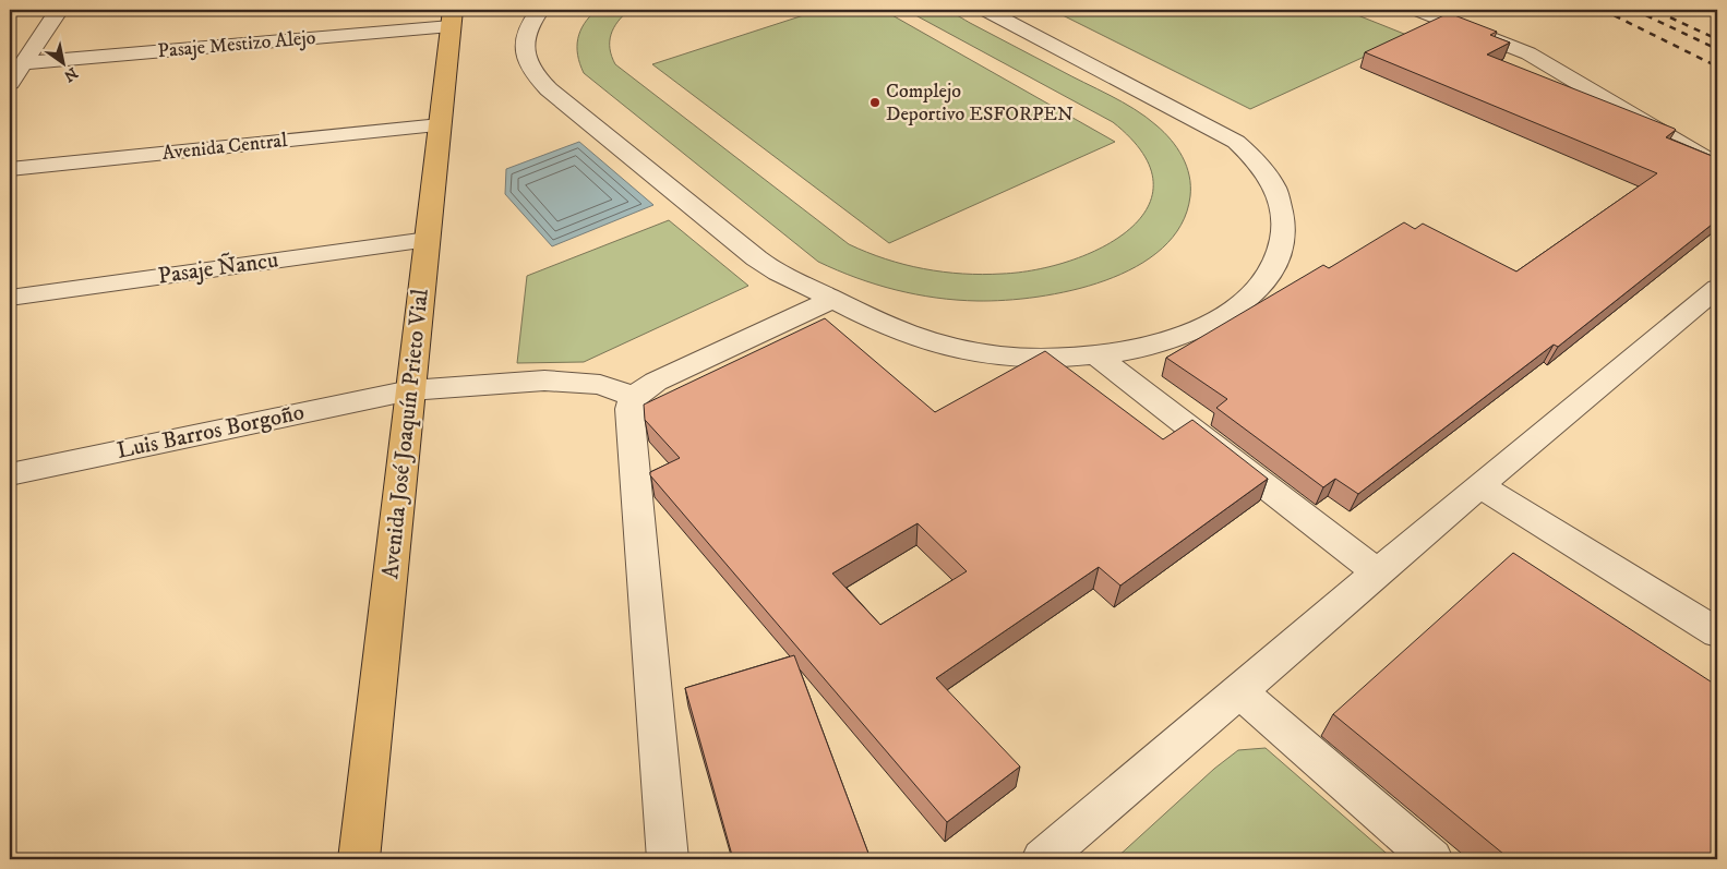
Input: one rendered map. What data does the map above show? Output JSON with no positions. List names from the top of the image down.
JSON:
{
  "streets": {
    "main road": ["Avenida José Joaquín Prieto Vial"],
    "street": [
      "Pasaje Mestizo Alejo",
      "Avenida Central",
      "Pasaje Ñancu",
      "Luis Barros Borgoño"
    ]
  },
  "crossings": [
    ["Pasaje Mestizo Alejo", "Avenida José Joaquín Prieto Vial"],
    ["Avenida Central", "Avenida José Joaquín Prieto Vial"],
    ["Pasaje Ñancu", "Avenida José Joaquín Prieto Vial"],
    ["Luis Barros Borgoño", "Avenida José Joaquín Prieto Vial"]
  ],
  "places": ["Complejo Deportivo ESFORPEN"],
  "north": "bottom right"
}
